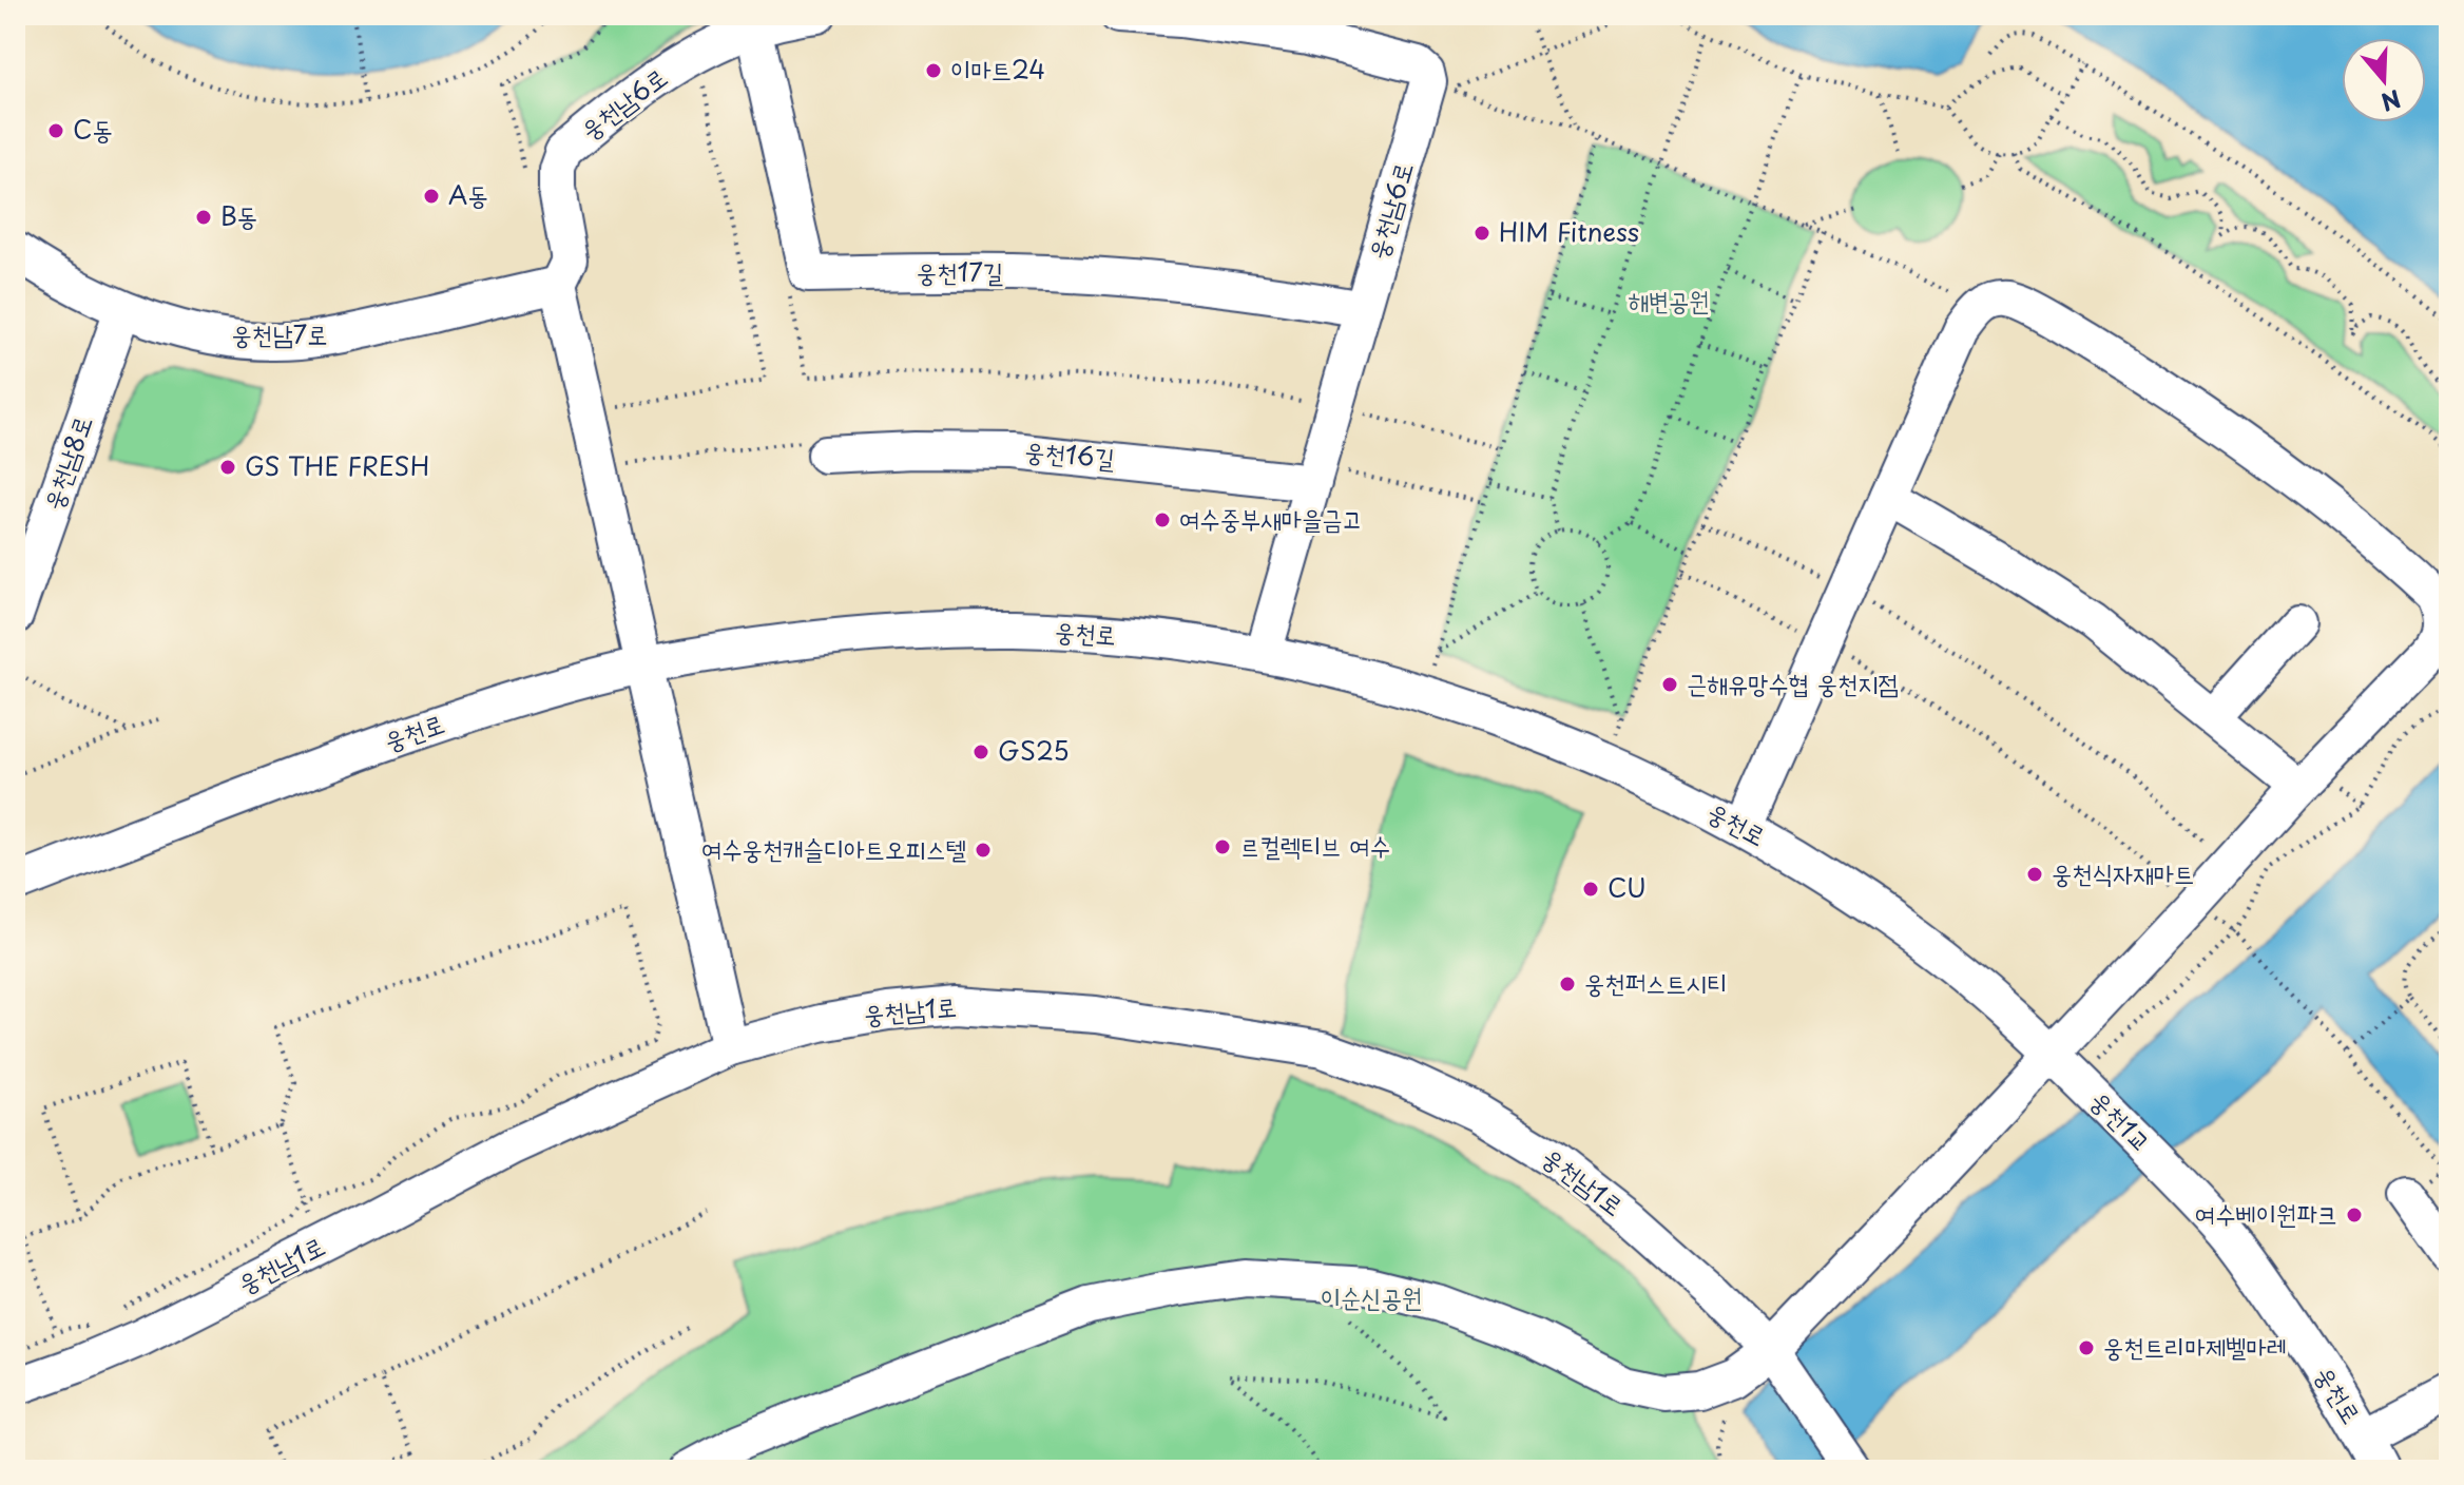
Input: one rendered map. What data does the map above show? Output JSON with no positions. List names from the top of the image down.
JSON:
{
  "streets": {
    "street": [
      "웅천남6로",
      "웅천17길",
      "웅천남7로",
      "웅천16길",
      "웅천남8로",
      "웅천로",
      "웅천남1로",
      "웅천1교"
    ]
  },
  "crossings": [
    ["웅천남6로", "웅천17길"],
    ["웅천남6로", "웅천남7로"],
    ["웅천남6로", "웅천16길"],
    ["웅천남6로", "웅천로"],
    ["웅천남7로", "웅천남8로"],
    ["웅천로", "웅천1교"]
  ],
  "parks": ["해변공원", "이순신공원"],
  "places": [
    "이마트24",
    "C동",
    "A동",
    "B동",
    "HIM Fitness",
    "GS THE FRESH",
    "여수중부새마을금고",
    "근해유망수협 웅천지점",
    "GS25",
    "르컬렉티브 여수",
    "여수웅천캐슬디아트오피스텔",
    "웅천식자재마트",
    "CU",
    "웅천퍼스트시티",
    "여수베이원파크",
    "웅천트리마제벨마레"
  ],
  "north": "bottom"
}
